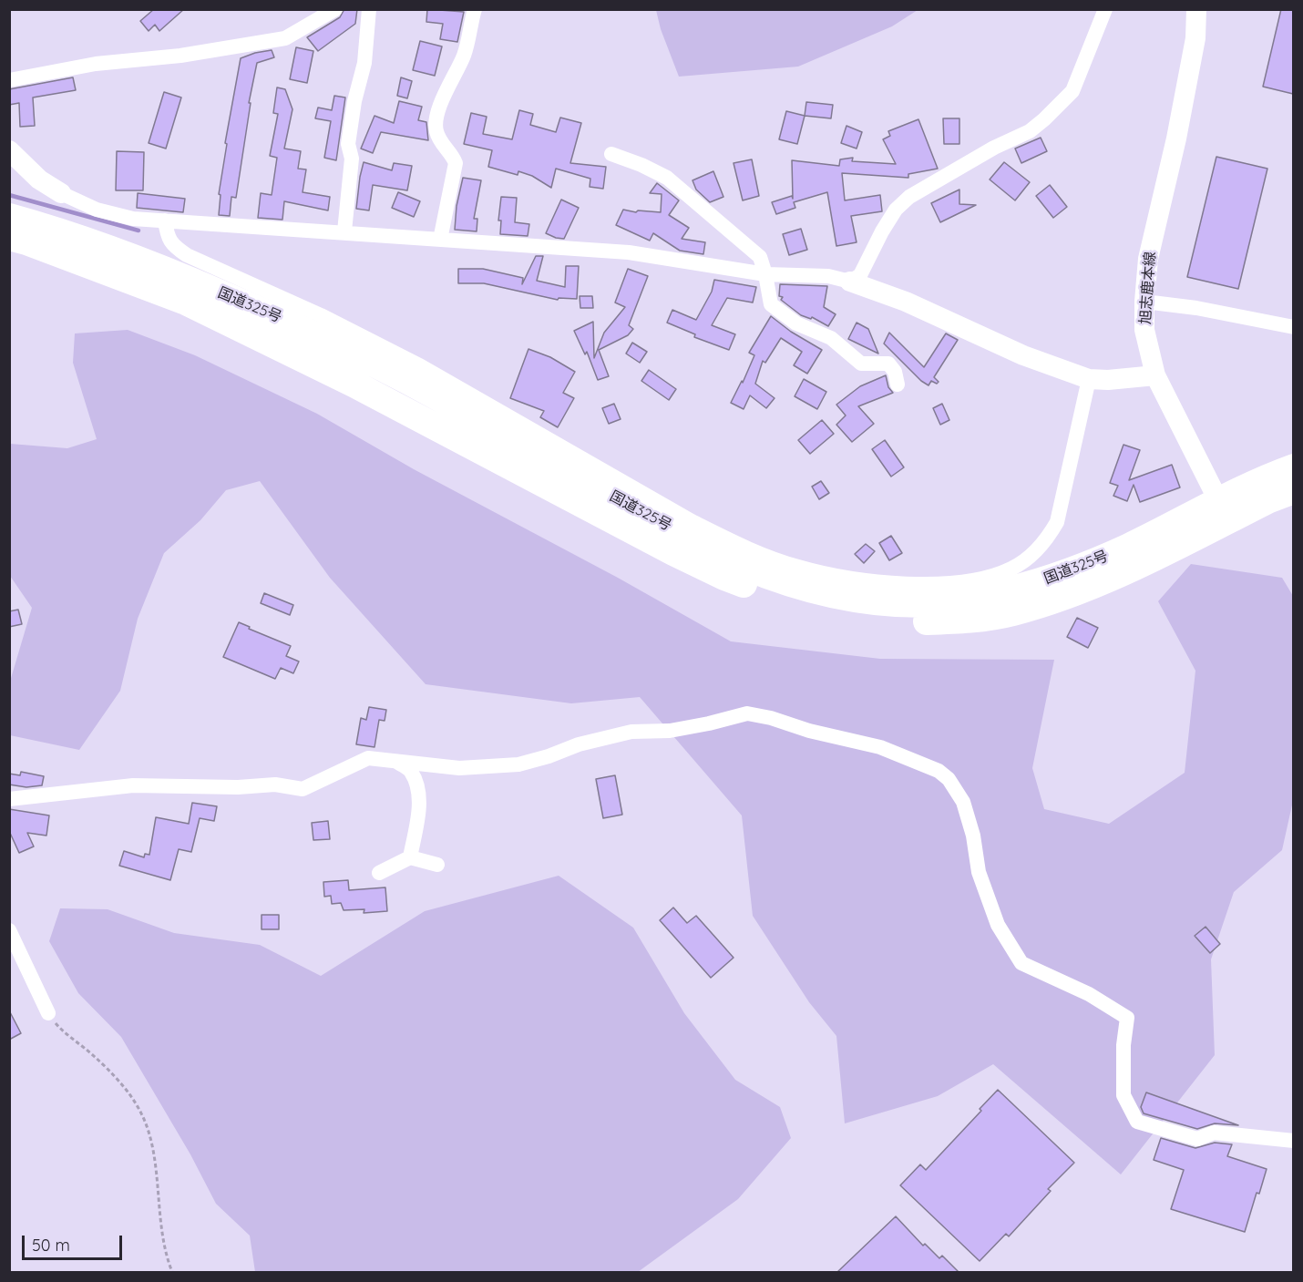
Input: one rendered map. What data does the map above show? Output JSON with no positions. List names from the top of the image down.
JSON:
{
  "streets": {
    "highway": ["国道325号"],
    "main road": ["旭志鹿本線"]
  },
  "crossings": [
    ["旭志鹿本線", "国道325号"]
  ],
  "scale_bar": "50 m"
}
